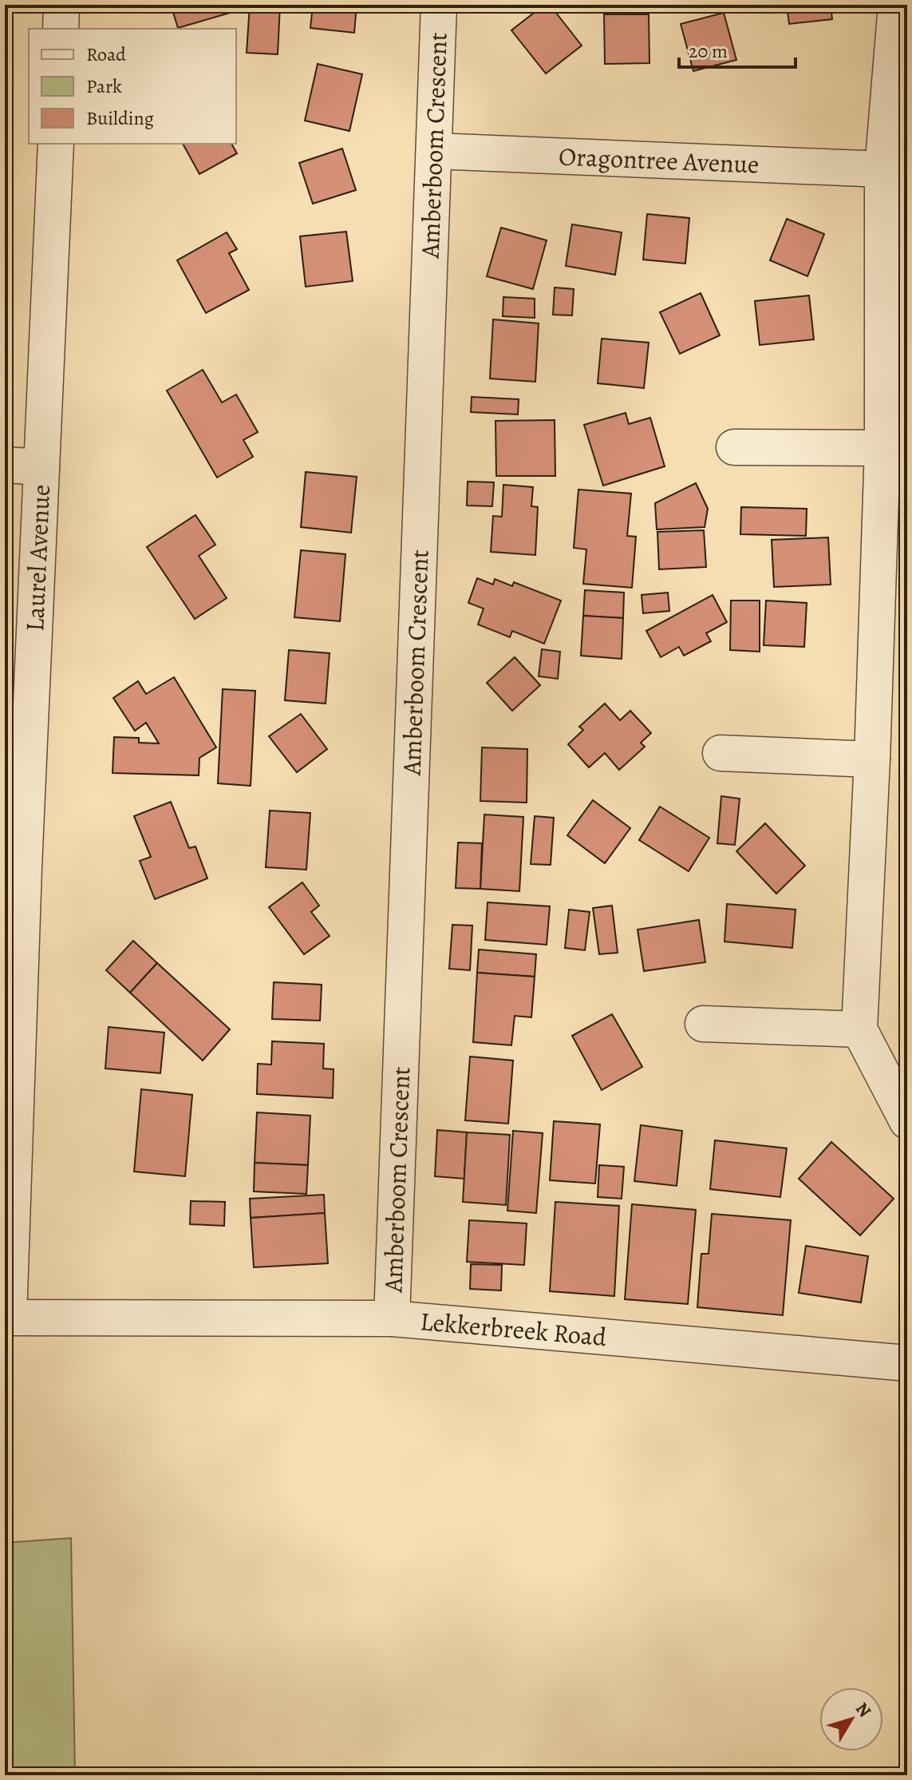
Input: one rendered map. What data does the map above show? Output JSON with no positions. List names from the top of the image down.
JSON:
{
  "streets": {
    "street": [
      "Amberboom Crescent",
      "Oragontree Avenue",
      "Laurel Avenue",
      "Lekkerbreek Road"
    ]
  },
  "crossings": [
    ["Amberboom Crescent", "Oragontree Avenue"],
    ["Amberboom Crescent", "Lekkerbreek Road"],
    ["Laurel Avenue", "Lekkerbreek Road"]
  ],
  "legend": ["Road", "Park", "Building"],
  "scale_bar": "20 m",
  "north": "top right"
}
